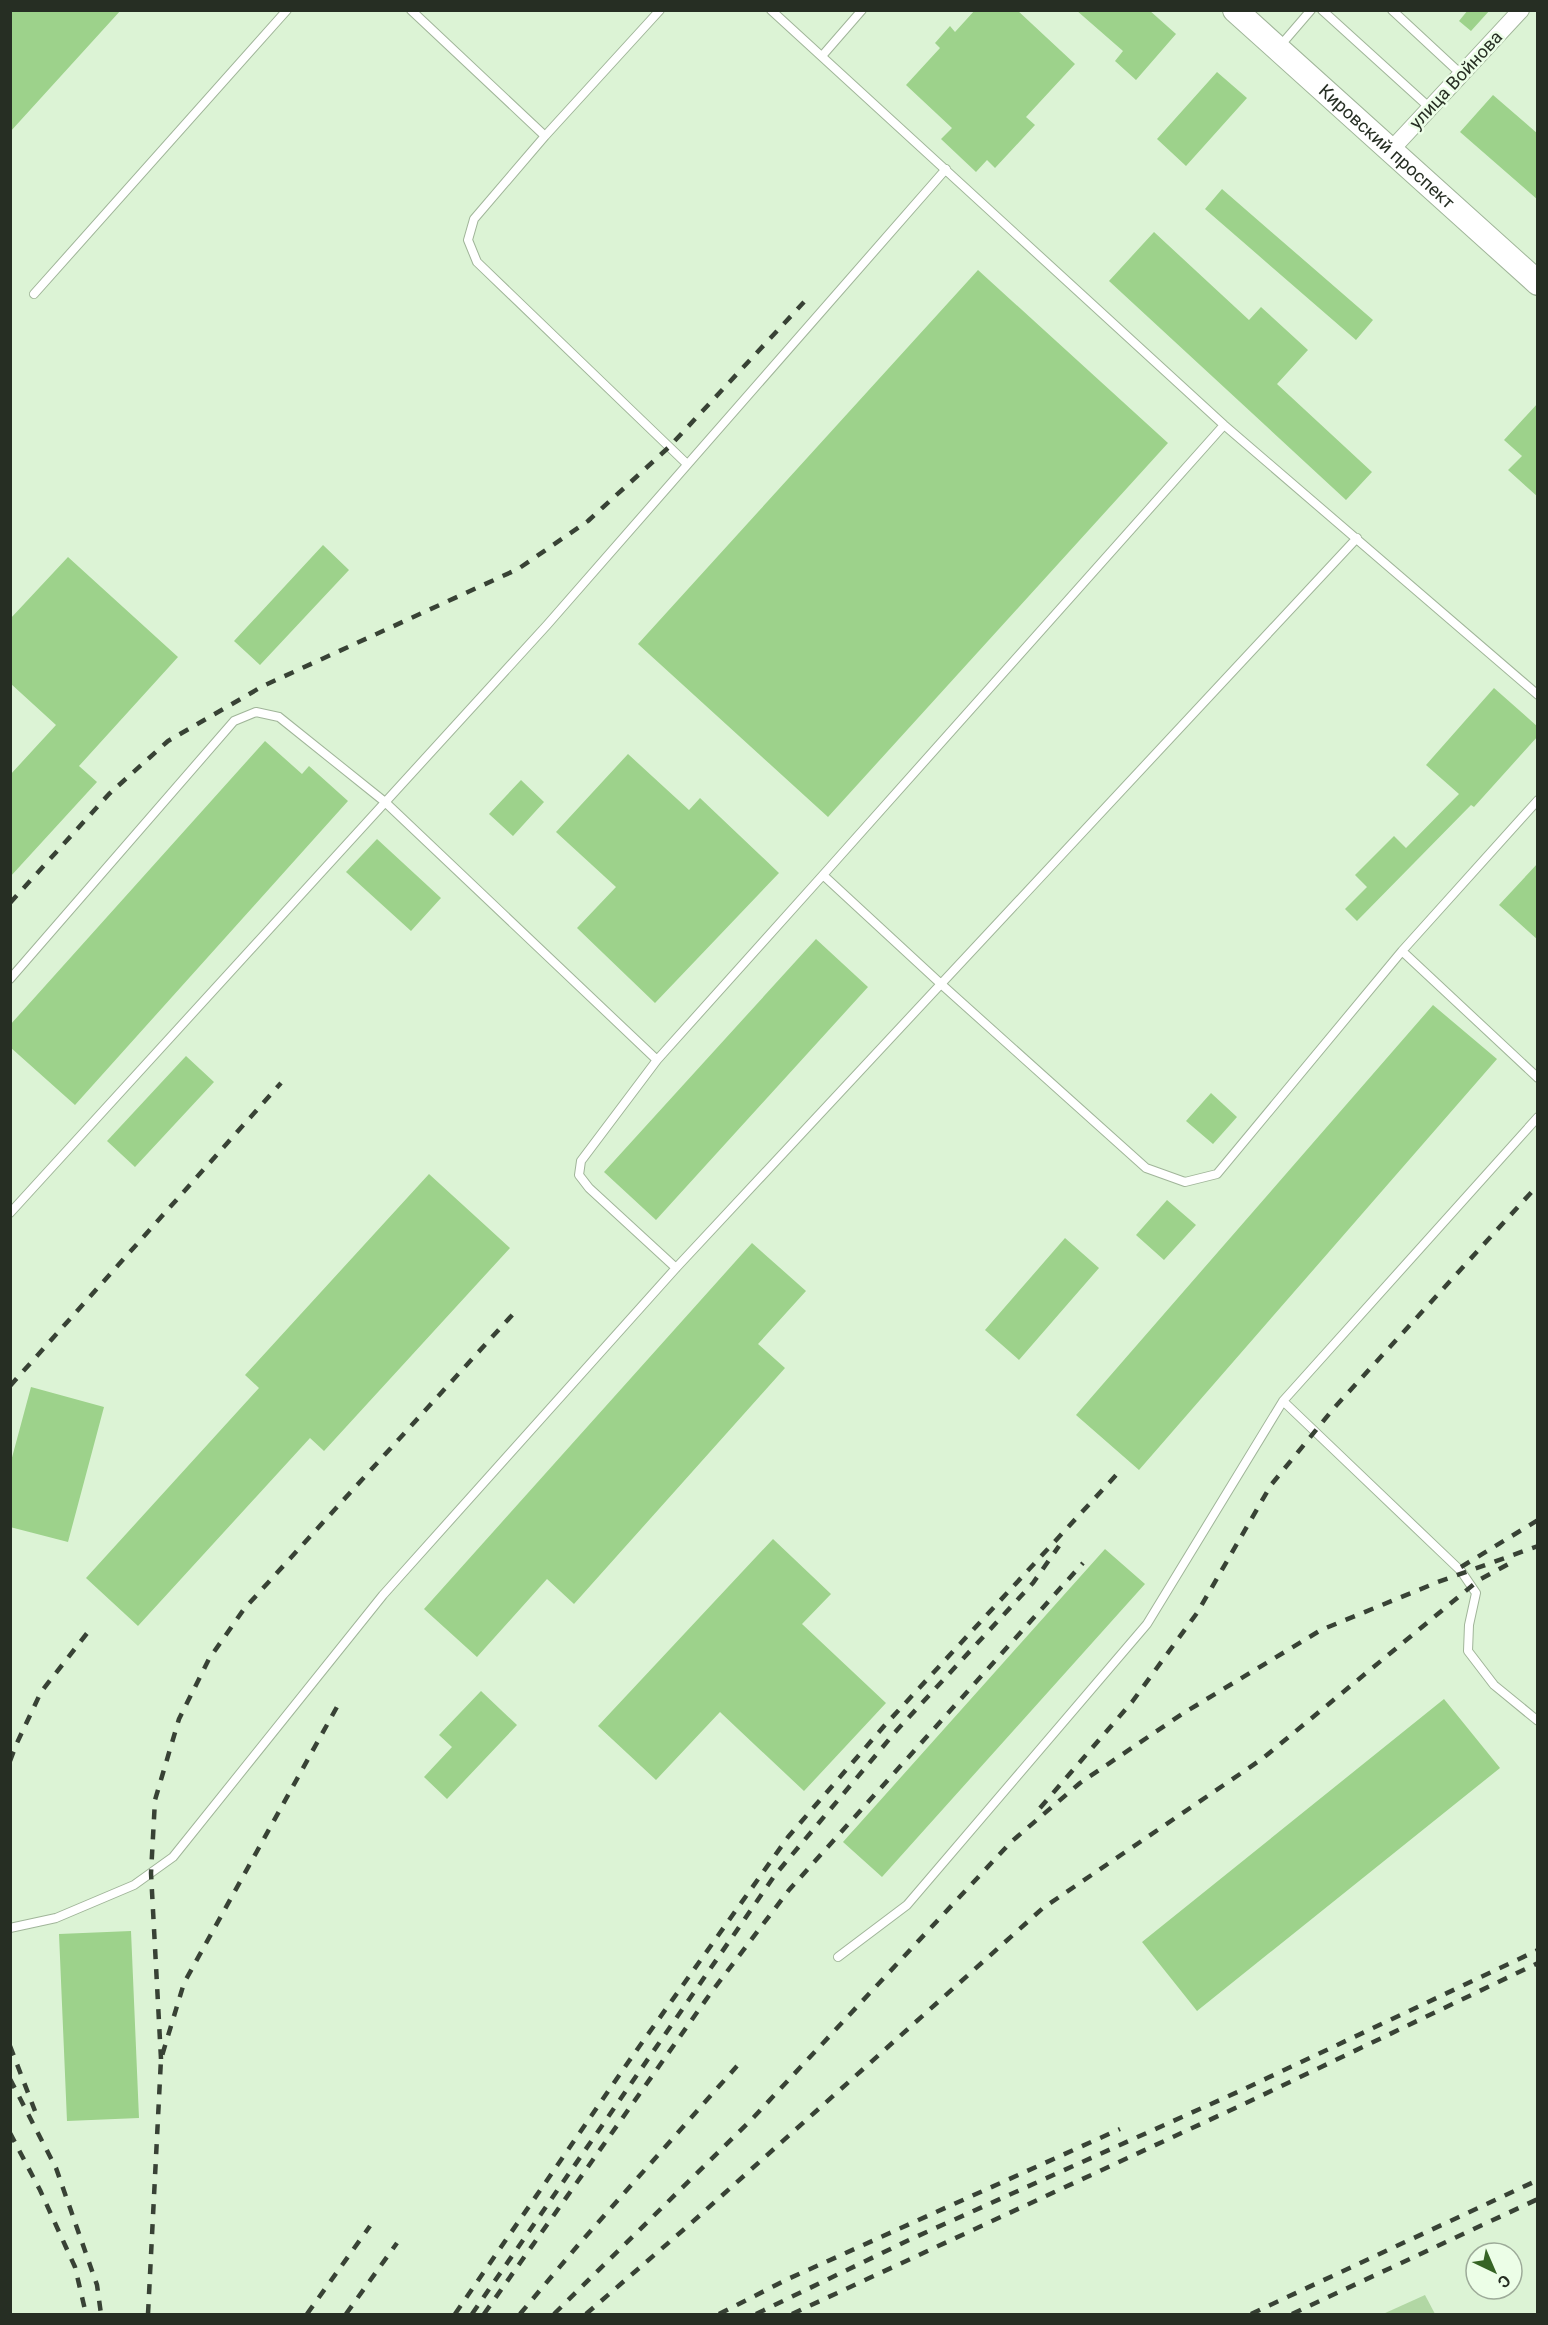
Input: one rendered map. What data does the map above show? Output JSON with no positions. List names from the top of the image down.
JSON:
{
  "streets": {
    "main road": ["Кировский проспект"],
    "street": ["улица Войнова"]
  },
  "crossings": [
    ["улица Войнова", "Кировский проспект"]
  ],
  "north": "bottom right"
}
